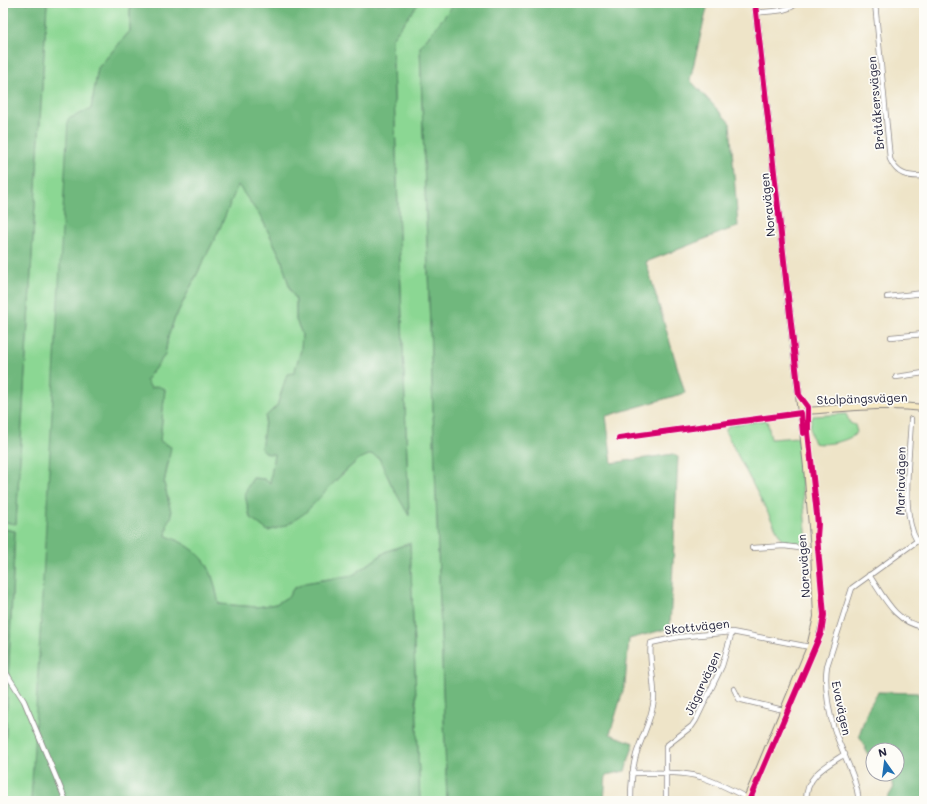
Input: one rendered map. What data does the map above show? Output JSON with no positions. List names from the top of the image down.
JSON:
{
  "streets": {
    "main road": ["Noravägen", "Stolpängsvägen"],
    "street": [
      "Bråtåkersvägen",
      "Mariavägen",
      "Skottvägen",
      "Jägarvägen",
      "Evavägen"
    ]
  },
  "crossings": [
    ["Noravägen", "Stolpängsvägen"],
    ["Noravägen", "Skottvägen"],
    ["Mariavägen", "Evavägen"],
    ["Skottvägen", "Jägarvägen"]
  ],
  "north": "top"
}
